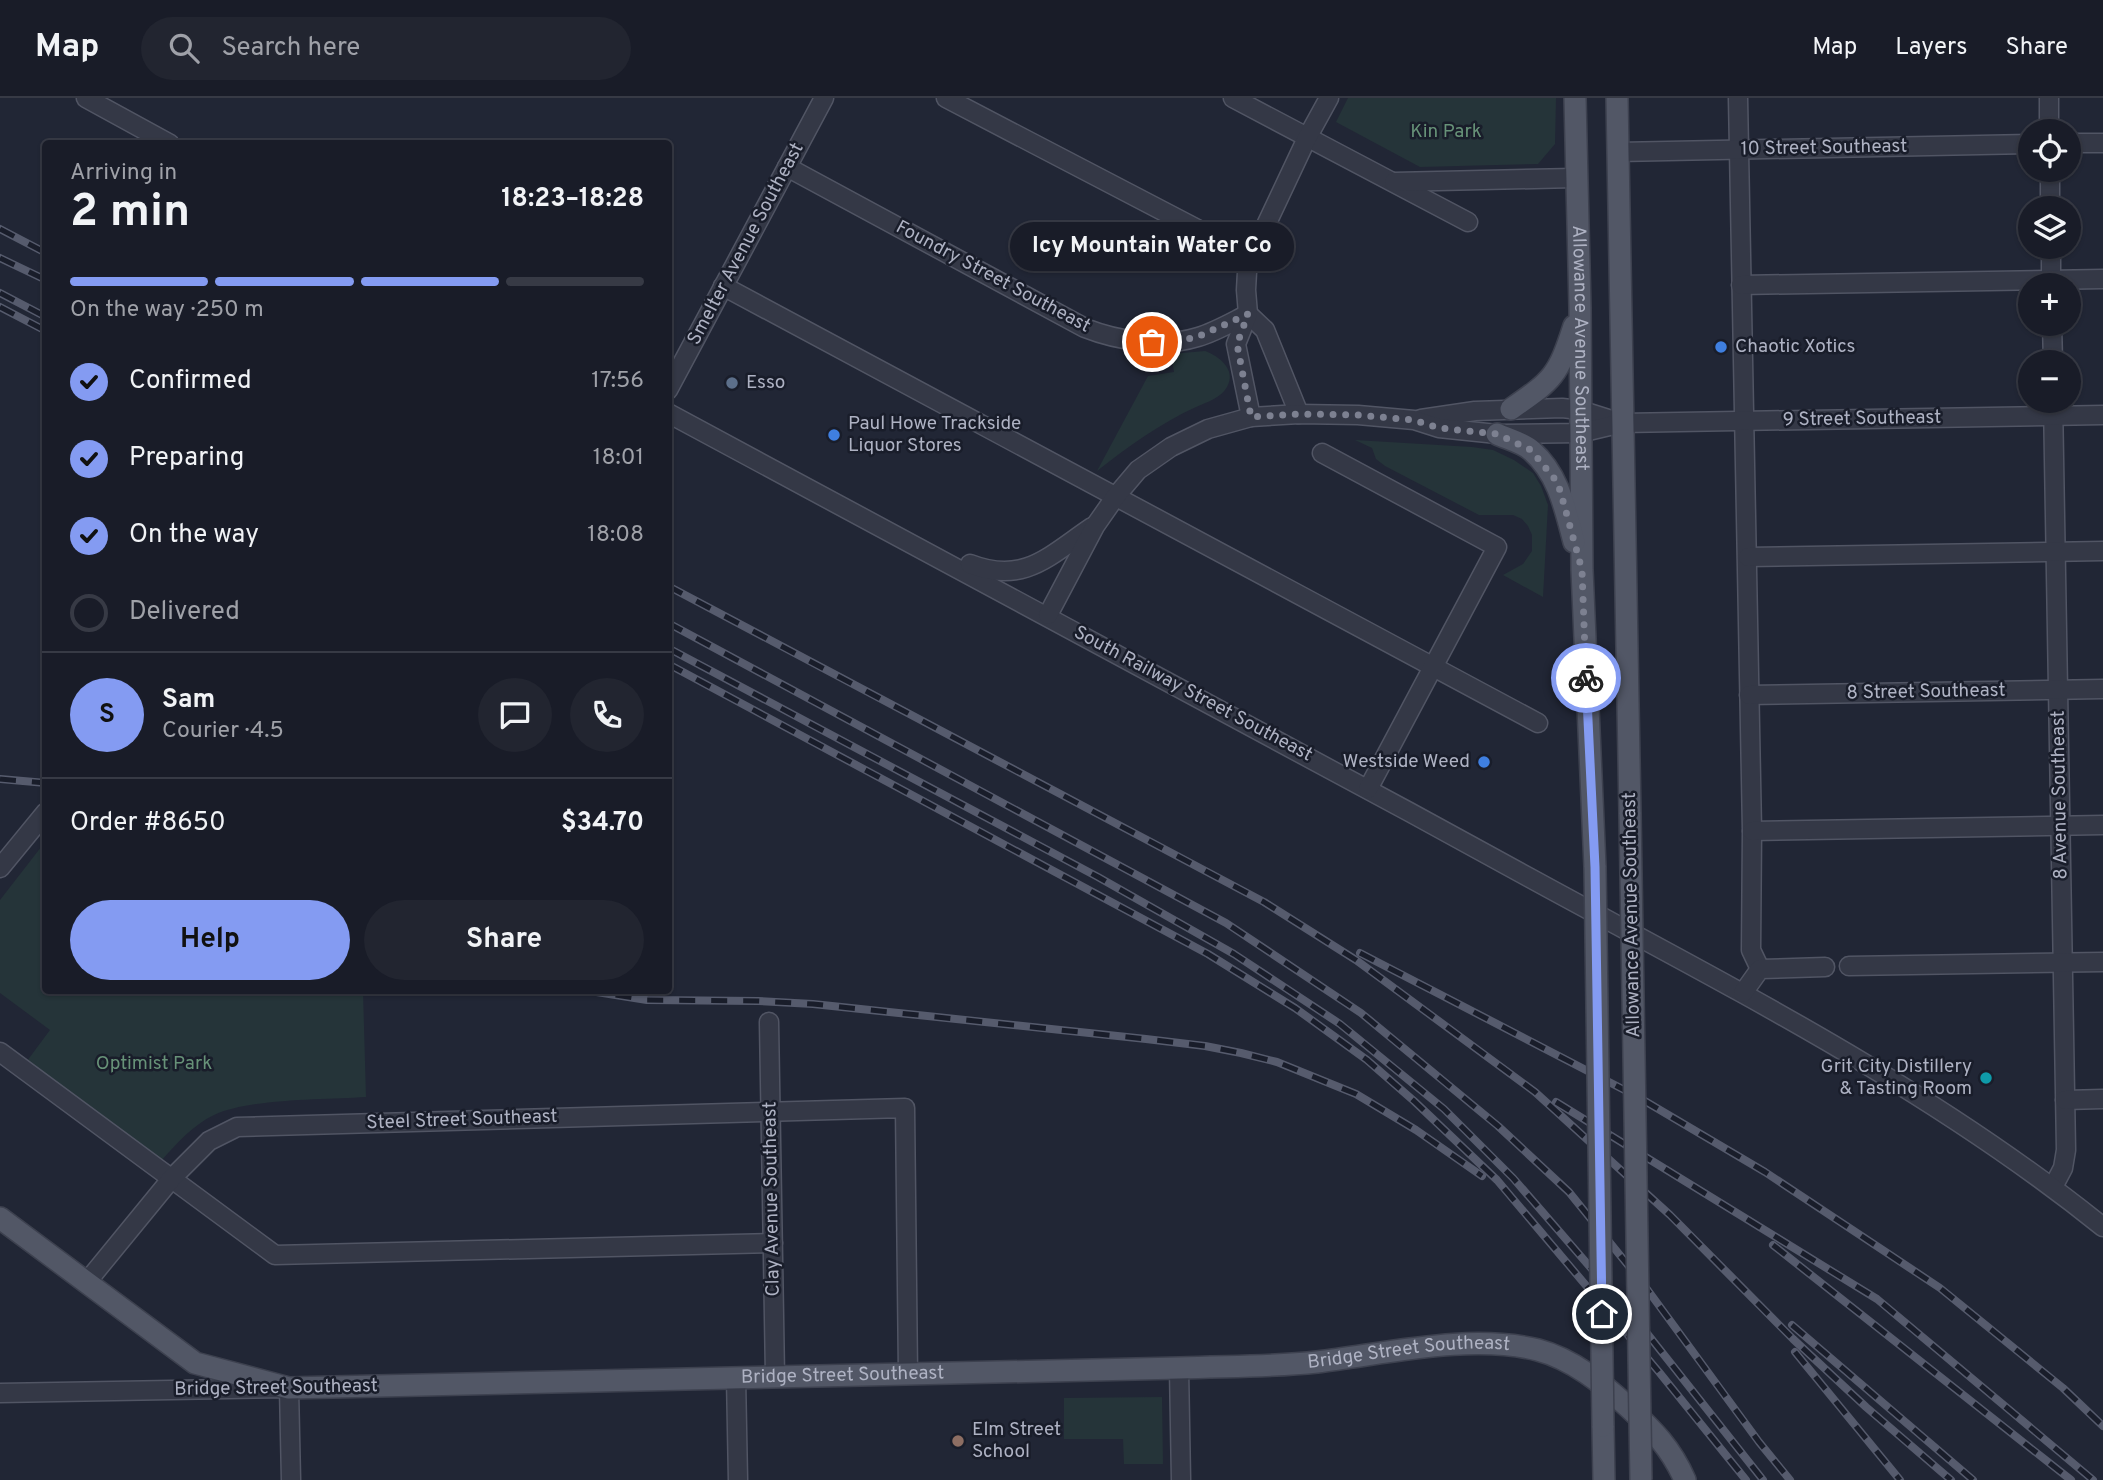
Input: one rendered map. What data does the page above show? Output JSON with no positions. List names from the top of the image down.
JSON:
{
  "streets": {
    "main road": ["Allowance Avenue Southeast", "Bridge Street Southeast"],
    "street": [
      "10 Street Southeast",
      "Smelter Avenue Southeast",
      "Foundry Street Southeast",
      "9 Street Southeast",
      "8 Street Southeast",
      "South Railway Street Southeast",
      "8 Avenue Southeast",
      "Steel Street Southeast",
      "Clay Avenue Southeast"
    ]
  },
  "crossings": [
    ["10 Street Southeast", "Allowance Avenue Southeast"],
    ["Smelter Avenue Southeast", "Foundry Street Southeast"],
    ["Allowance Avenue Southeast", "9 Street Southeast"],
    ["9 Street Southeast", "South Railway Street Southeast"],
    ["8 Street Southeast", "8 Avenue Southeast"],
    ["South Railway Street Southeast", "8 Avenue Southeast"],
    ["Steel Street Southeast", "Clay Avenue Southeast"],
    ["Steel Street Southeast", "Bridge Street Southeast"],
    ["Clay Avenue Southeast", "Bridge Street Southeast"]
  ],
  "parks": ["Kin Park", "Optimist Park"],
  "places": [
    "Icy Mountain Water Co",
    "Chaotic Xotics",
    "Esso",
    "Paul Howe Trackside Liquor Stores",
    "Westside Weed",
    "Grit City Distillery & Tasting Room",
    "Elm Street School"
  ],
  "page": {
    "header": "Map",
    "search": "Search here",
    "nav": ["Map", "Layers", "Share"],
    "map_buttons": ["+", "−"],
    "heading": ["2 min", "Arriving in", "18:23–18:28"],
    "panel": [
      "Sam",
      "Courier · 4.5",
      "Order #8650",
      "$34.70"
    ],
    "bubble": "Icy Mountain Water Co",
    "bar": "On the way · 250 m",
    "list": [
      ["Confirmed", "17:56"],
      ["Preparing", "18:01"],
      ["On the way", "18:08"],
      "Delivered"
    ],
    "round": "S",
    "buttons": ["Help", "Share"]
  }
}
